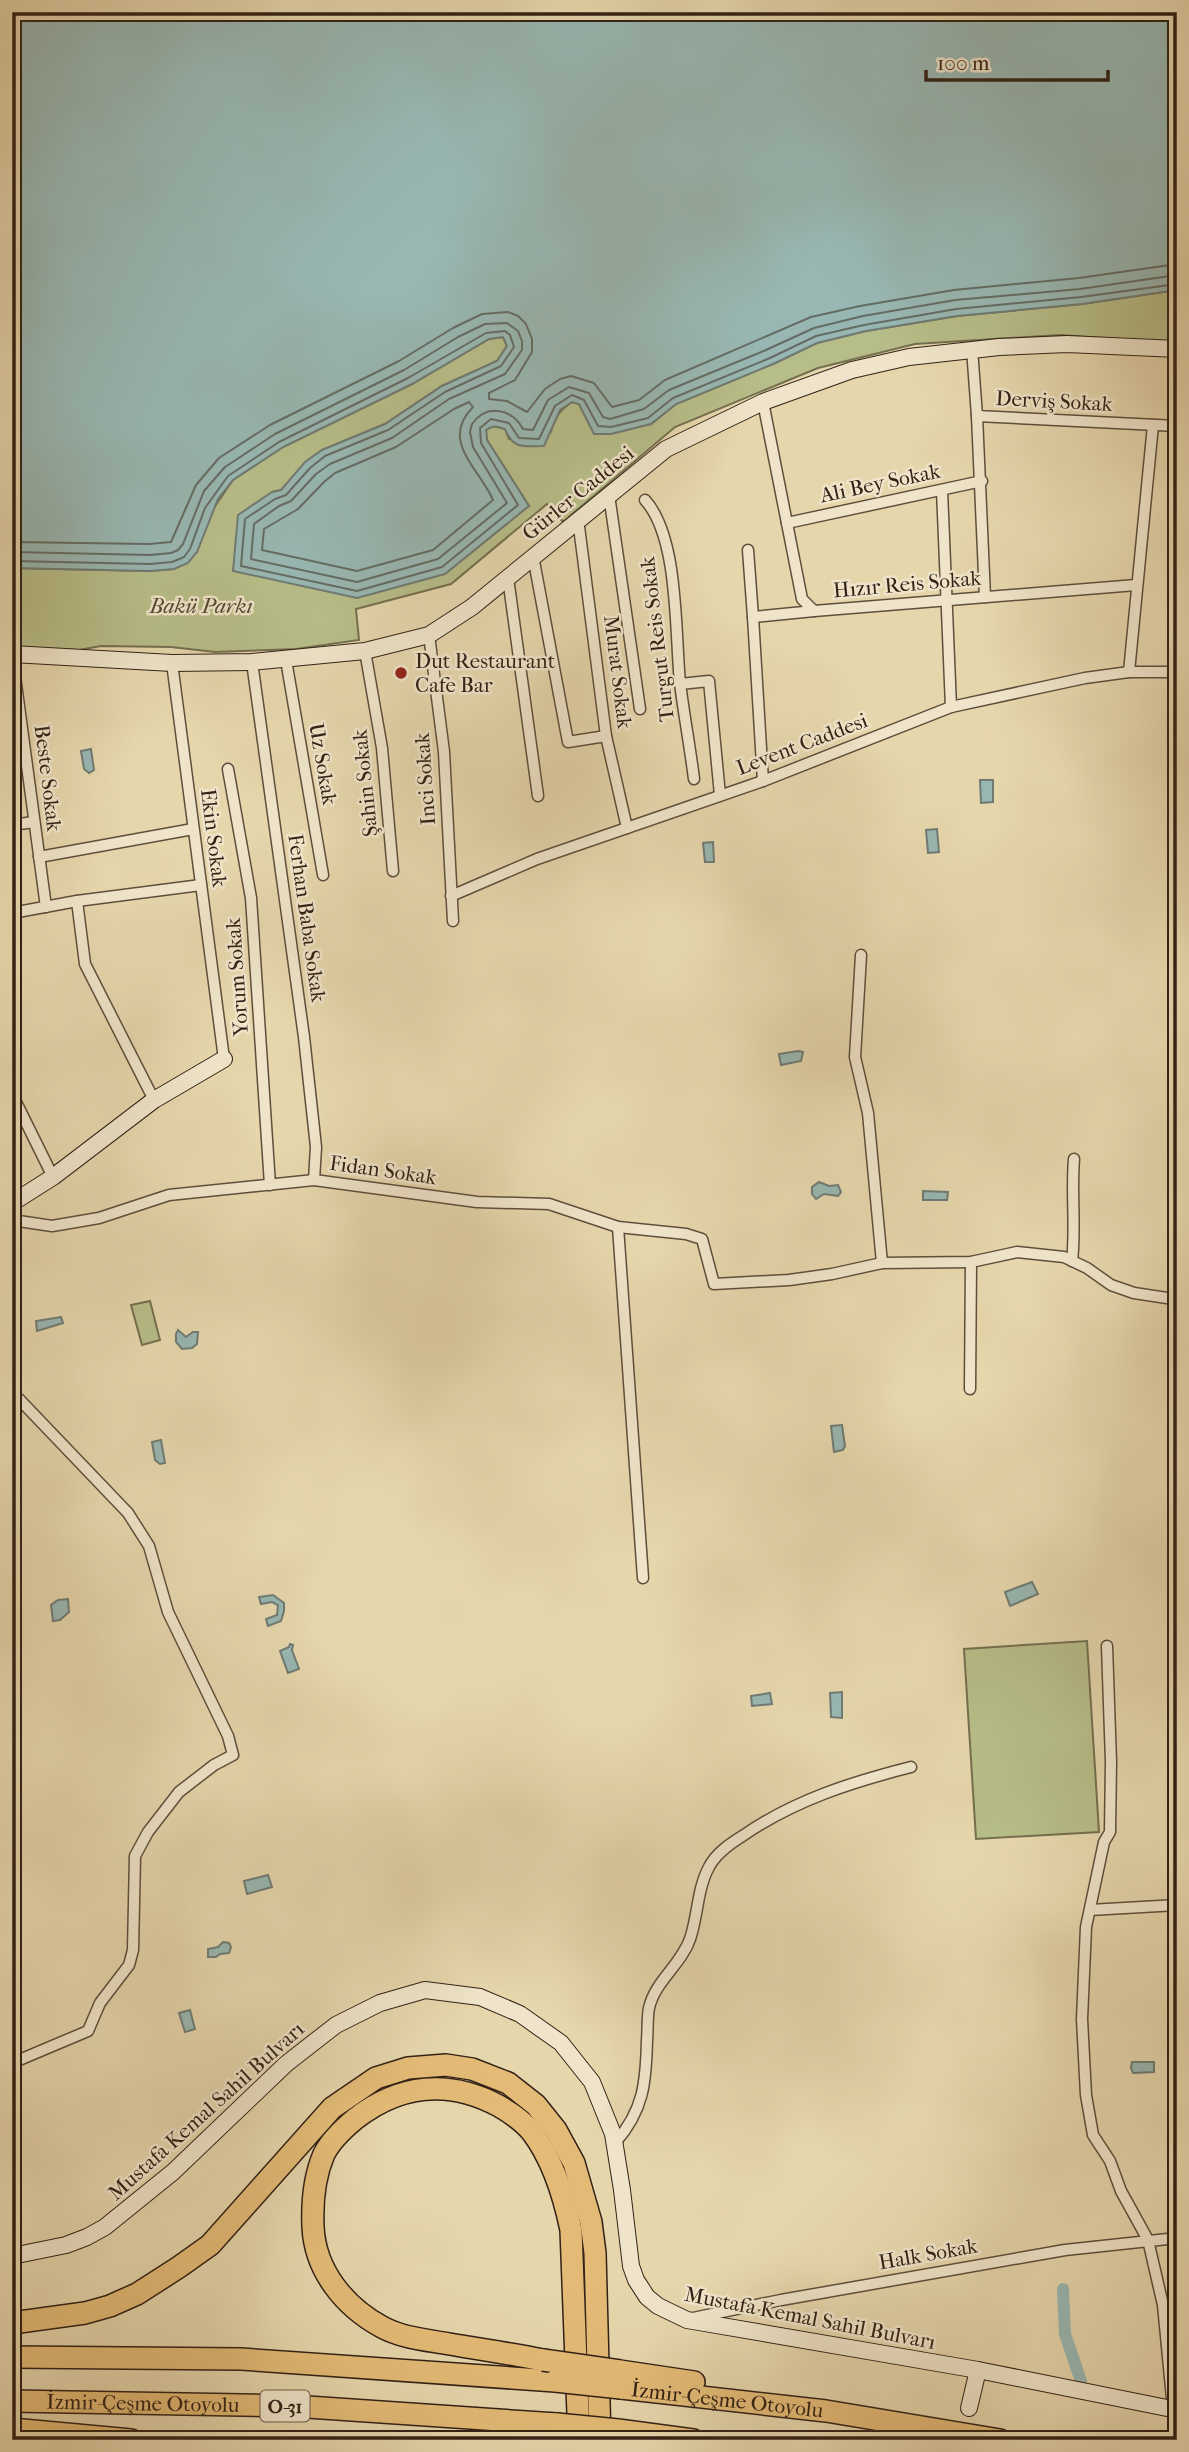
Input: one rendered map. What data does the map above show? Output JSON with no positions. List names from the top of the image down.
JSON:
{
  "streets": {
    "highway": ["İzmir-Çeşme Otoyolu", "O-31"],
    "street": [
      "Derviş Sokak",
      "Ali Bey Sokak",
      "Gürler Caddesi",
      "Hızır Reis Sokak",
      "Turgut Reis Sokak",
      "Murat Sokak",
      "Levent Caddesi",
      "Uz Sokak",
      "Beste Sokak",
      "Inci Sokak",
      "Şahin Sokak",
      "Ekin Sokak",
      "Ferhan Baba Sokak",
      "Yorum Sokak",
      "Fidan Sokak",
      "Mustafa Kemal Sahil Bulvarı",
      "Halk Sokak"
    ]
  },
  "crossings": [
    ["Derviş Sokak", "Gürler Caddesi"],
    ["Ali Bey Sokak", "Hızır Reis Sokak"],
    ["Gürler Caddesi", "Hızır Reis Sokak"],
    ["Gürler Caddesi", "Murat Sokak"],
    ["Gürler Caddesi", "Uz Sokak"],
    ["Gürler Caddesi", "Beste Sokak"],
    ["Gürler Caddesi", "Inci Sokak"],
    ["Gürler Caddesi", "Şahin Sokak"],
    ["Gürler Caddesi", "Ekin Sokak"],
    ["Gürler Caddesi", "Ferhan Baba Sokak"],
    ["Murat Sokak", "Levent Caddesi"],
    ["Levent Caddesi", "Inci Sokak"],
    ["Ferhan Baba Sokak", "Fidan Sokak"],
    ["Yorum Sokak", "Fidan Sokak"],
    ["Mustafa Kemal Sahil Bulvarı", "Halk Sokak"]
  ],
  "parks": ["Bakü Parkı"],
  "places": ["Dut Restaurant Cafe Bar"],
  "scale_bar": "100 m"
}
